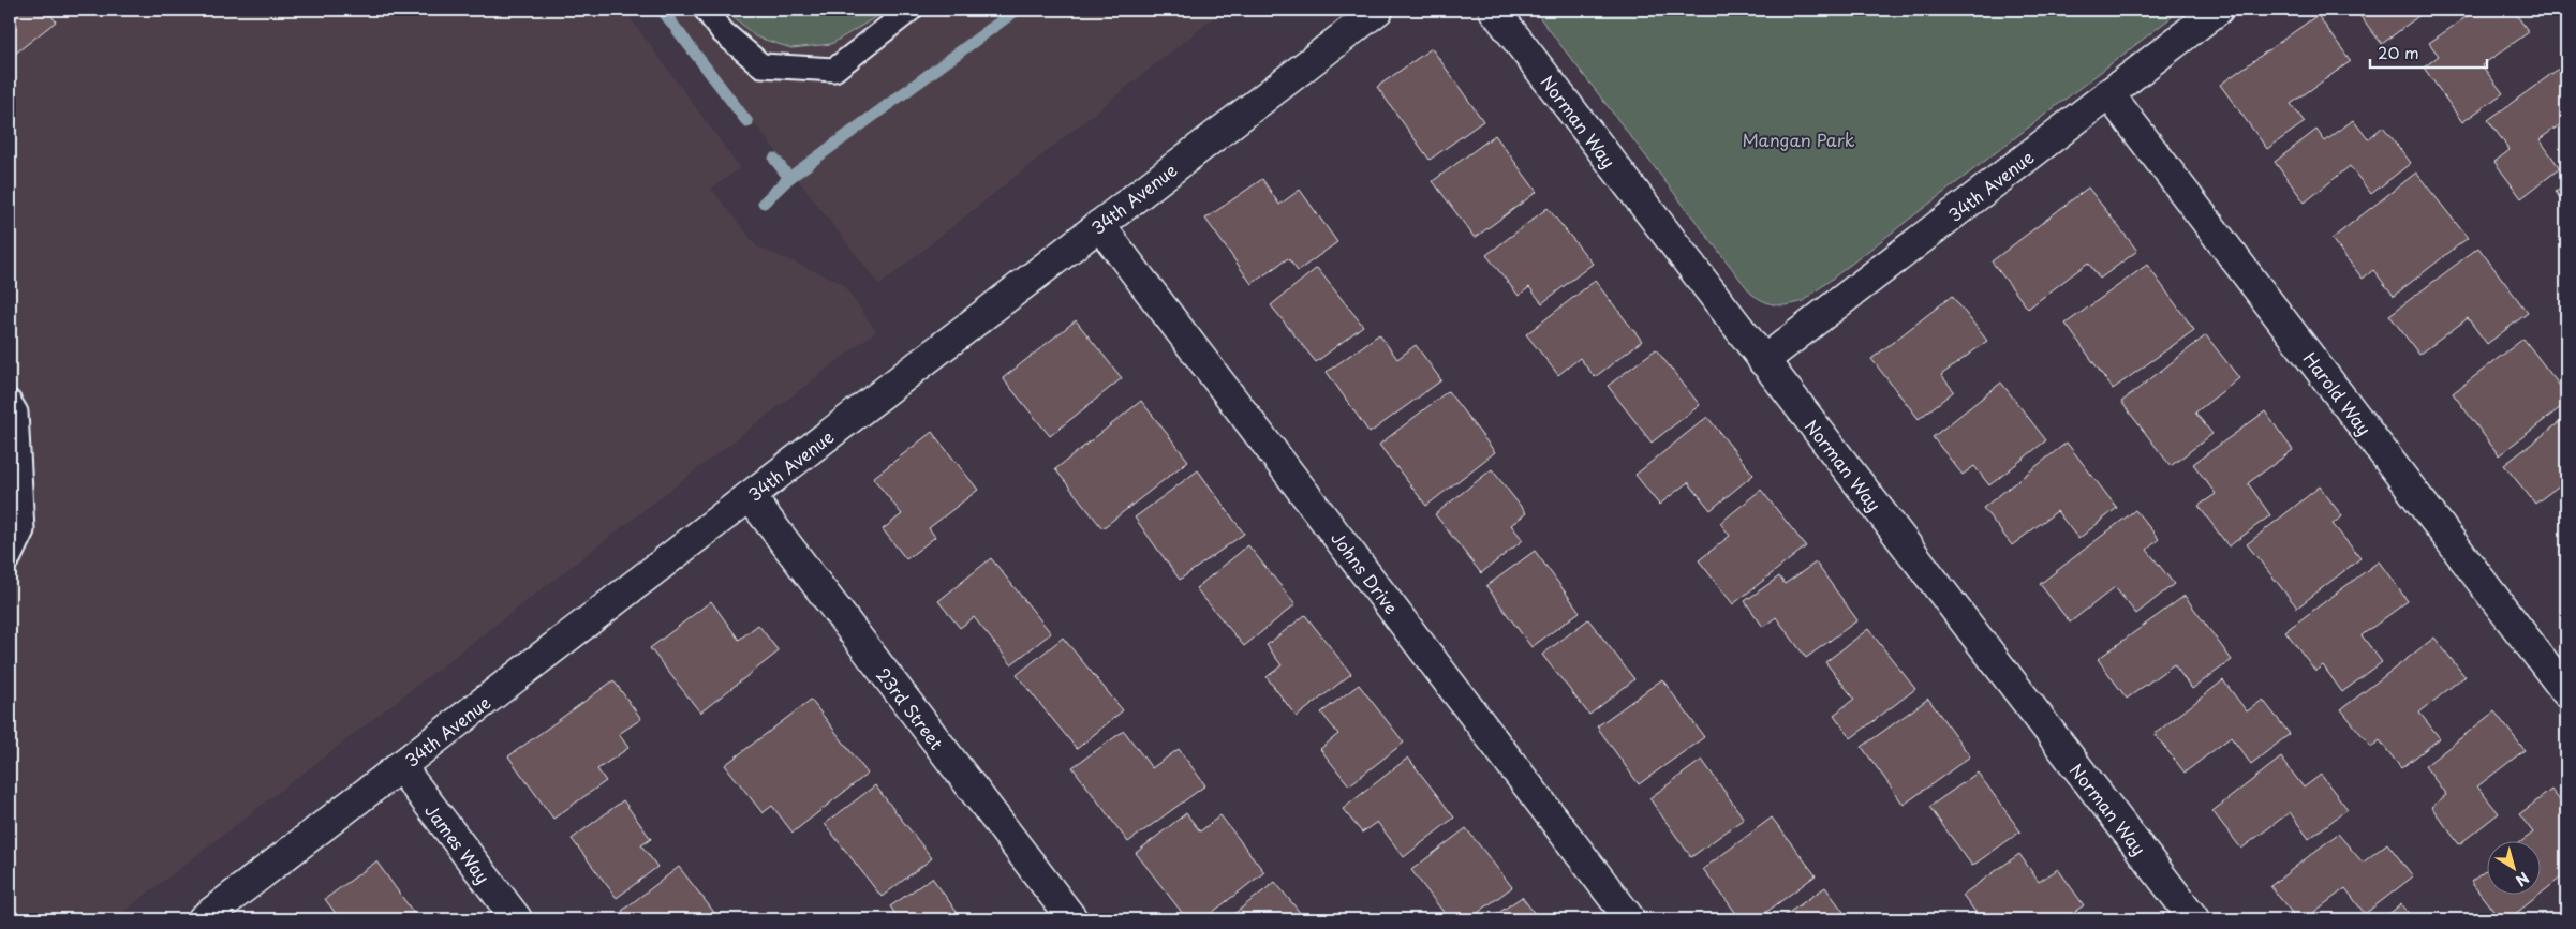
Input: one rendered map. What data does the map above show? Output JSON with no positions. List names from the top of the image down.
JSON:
{
  "streets": {
    "street": [
      "Norman Way",
      "34th Avenue",
      "Harold Way",
      "Johns Drive",
      "23rd Street",
      "James Way"
    ]
  },
  "crossings": [
    ["Norman Way", "34th Avenue"],
    ["34th Avenue", "Harold Way"],
    ["34th Avenue", "Johns Drive"],
    ["34th Avenue", "23rd Street"],
    ["34th Avenue", "James Way"]
  ],
  "parks": ["Mangan Park"],
  "scale_bar": "20 m",
  "north": "bottom right"
}
